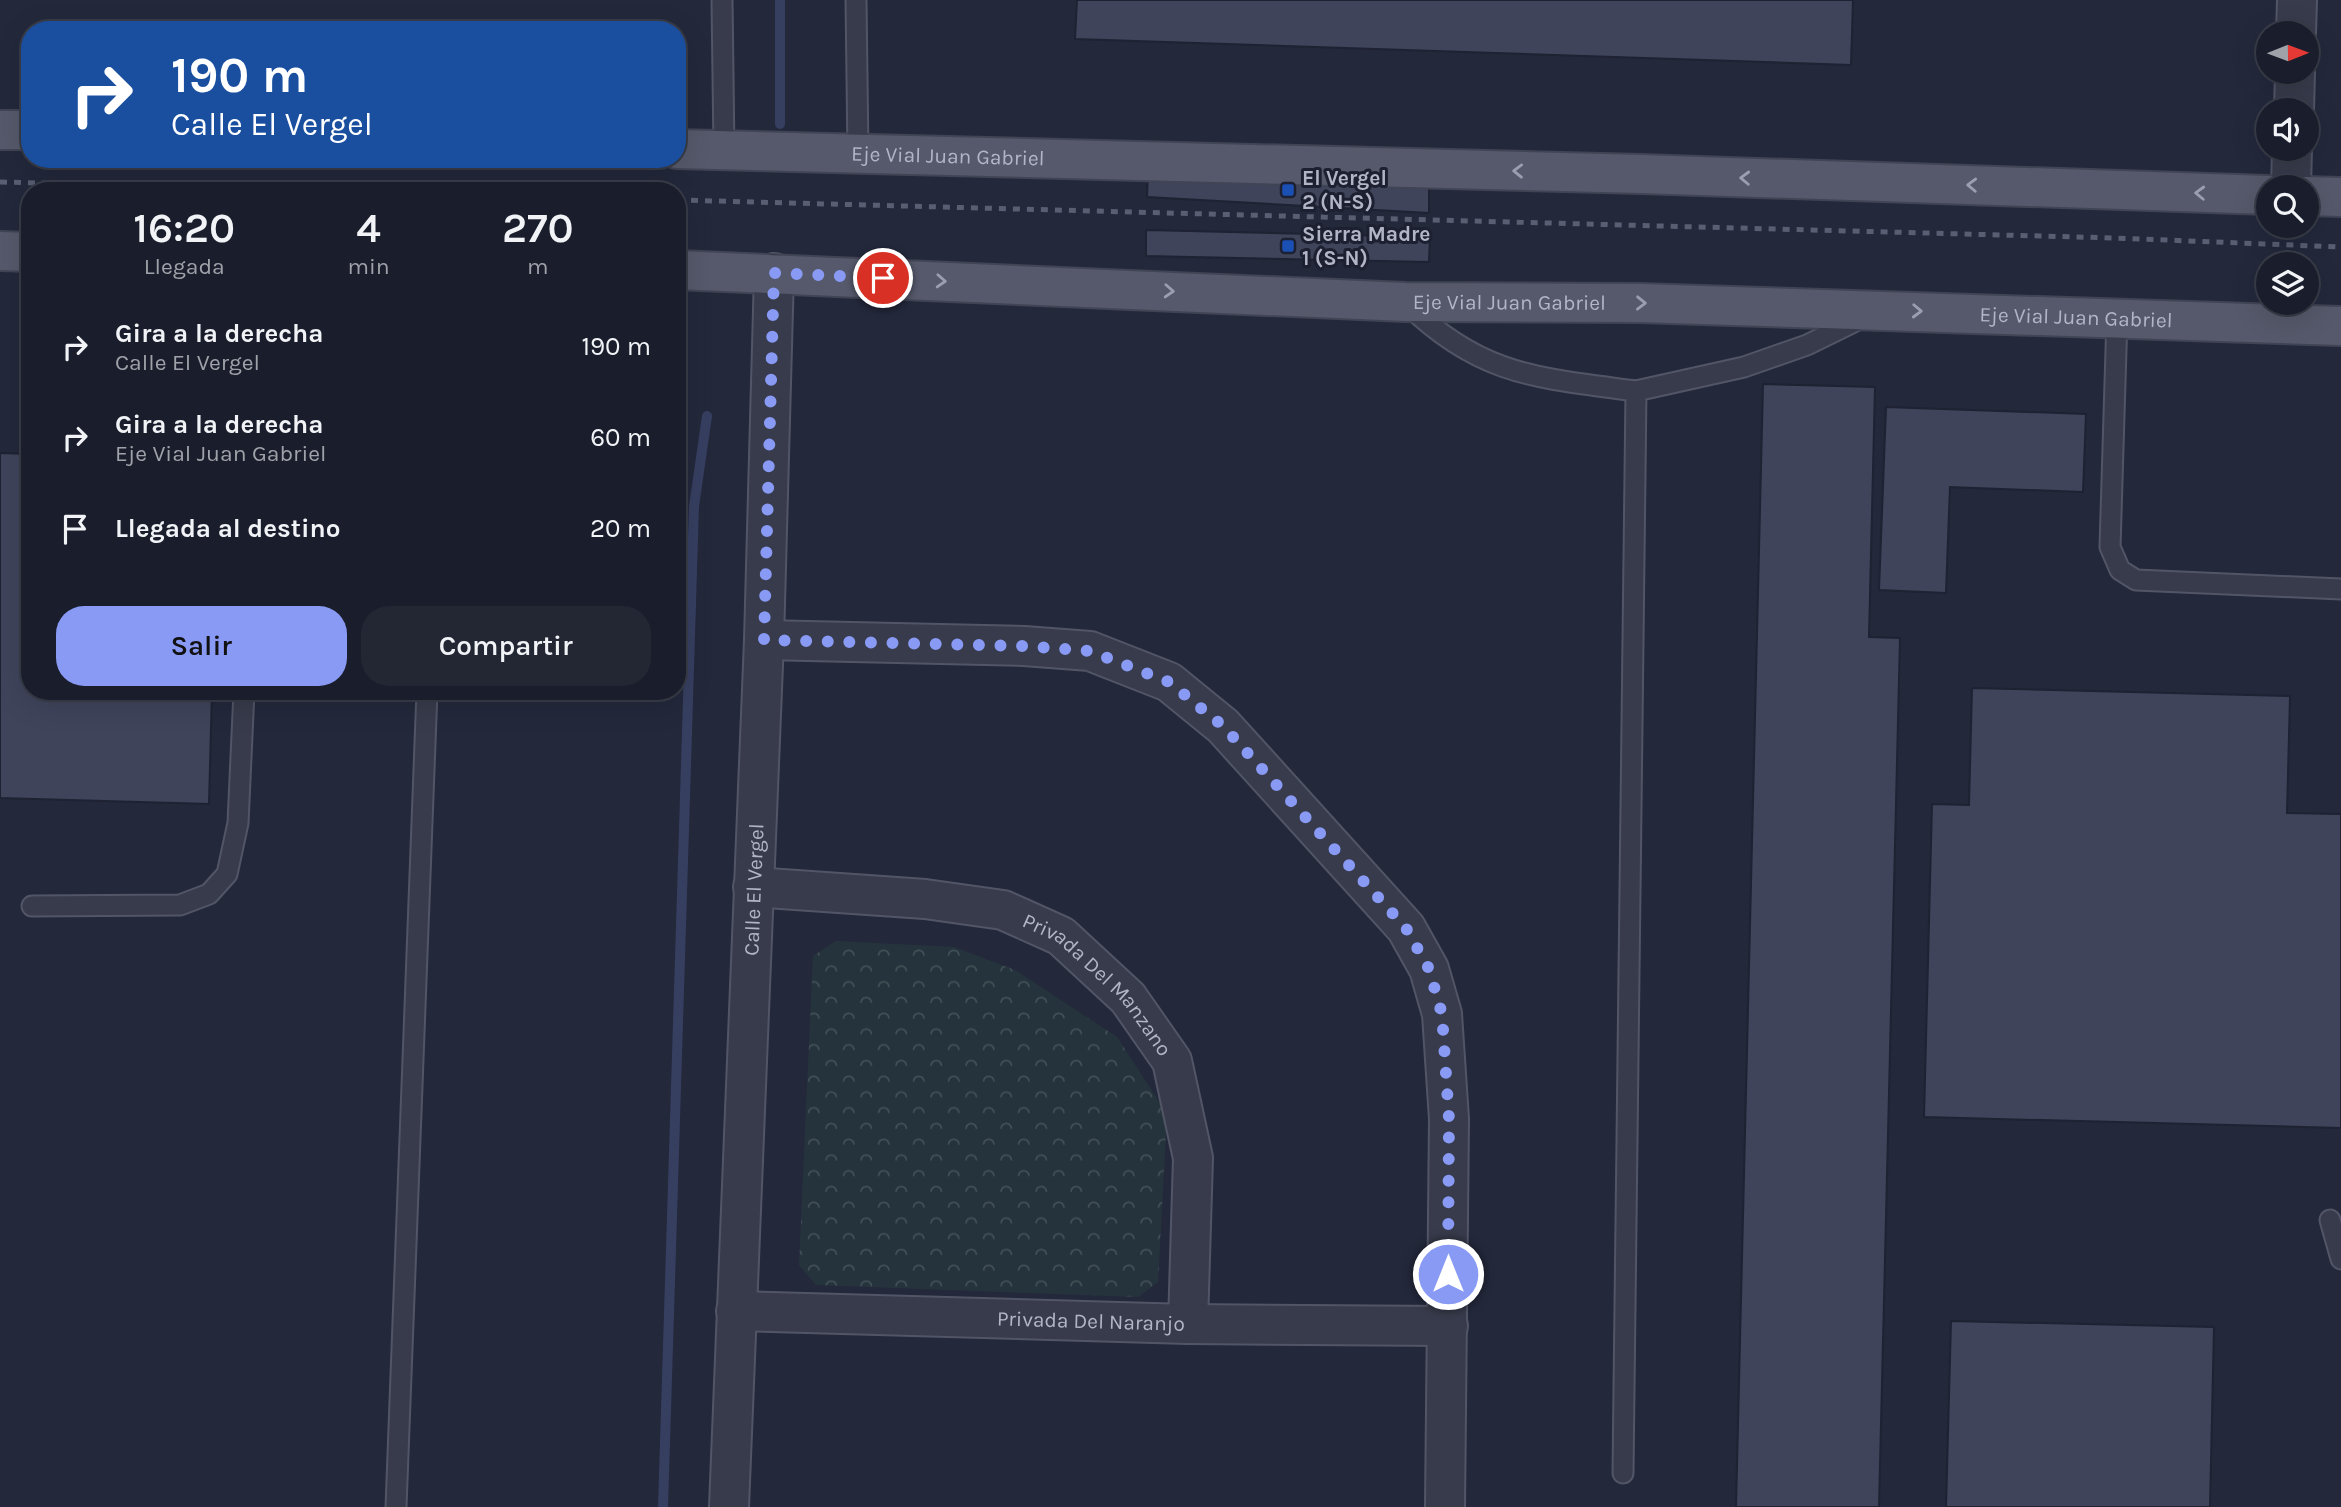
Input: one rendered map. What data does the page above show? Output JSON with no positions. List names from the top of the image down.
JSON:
{
  "streets": {
    "main road": ["Eje Vial Juan Gabriel"],
    "street": ["Calle El Vergel", "Privada Del Manzano", "Privada Del Naranjo"]
  },
  "crossings": [
    ["Eje Vial Juan Gabriel", "Calle El Vergel"],
    ["Calle El Vergel", "Privada Del Manzano"],
    ["Calle El Vergel", "Privada Del Naranjo"],
    ["Privada Del Manzano", "Privada Del Naranjo"]
  ],
  "places": {
    "transit": ["El Vergel 2 (N-S)", "Sierra Madre 1 (S-N)"]
  },
  "north": "right",
  "page": {
    "turn": ["190 m", "Calle El Vergel"],
    "eta": [
      "16:20",
      "Llegada",
      "4",
      "min",
      "270",
      "m"
    ],
    "list": [
      {
        "name": "Gira a la derecha",
        "note": "Calle El Vergel",
        "value": "190 m"
      },
      {
        "name": "Gira a la derecha",
        "note": "Eje Vial Juan Gabriel",
        "value": "60 m"
      },
      {
        "name": "Llegada al destino",
        "value": "20 m"
      }
    ],
    "buttons": ["Salir", "Compartir"]
  }
}
